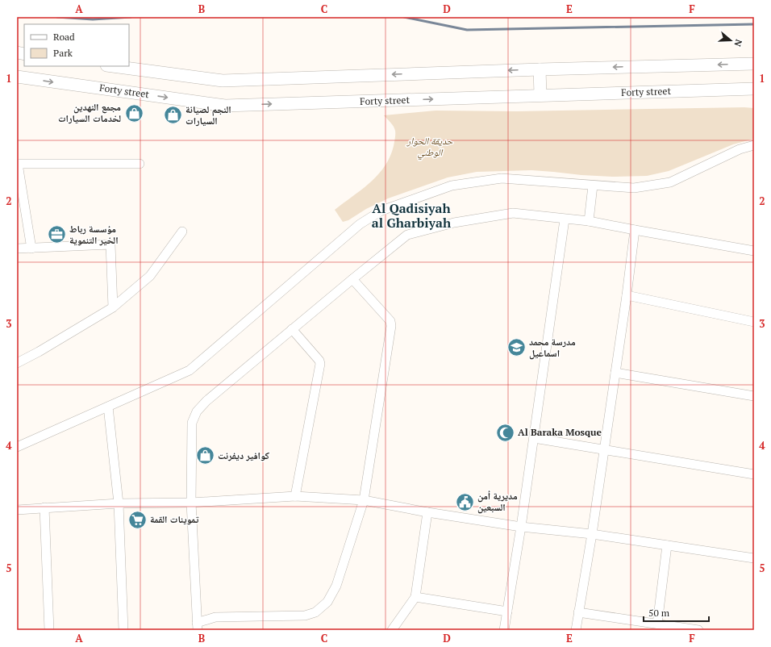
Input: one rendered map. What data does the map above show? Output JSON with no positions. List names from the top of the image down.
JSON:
{
  "streets": {
    "main road": ["Forty street"]
  },
  "districts": ["Al Qadisiyah al Gharbiyah"],
  "parks": ["حديقة الحوار الوطني"],
  "places": {
    "shop": ["مجمع النهدين لخدمات السيارات", "النجم لصيانة السيارات", "كوافير ديفرنت"],
    "office": ["مؤسسة رباط الخير التنموية"],
    "school or university": ["مدرسة محمد اسماعيل"],
    "mosque": ["Al Baraka Mosque"],
    "public building": ["مديرية أمن السبعين"],
    "supermarket": ["تموينات القمة"]
  },
  "legend": ["Road", "Park"],
  "scale_bar": "50 m",
  "north": "right",
  "grid": {
    "columns": [
      "A",
      "B",
      "C",
      "D",
      "E",
      "F"
    ],
    "rows": [
      "1",
      "2",
      "3",
      "4",
      "5"
    ]
  }
}
